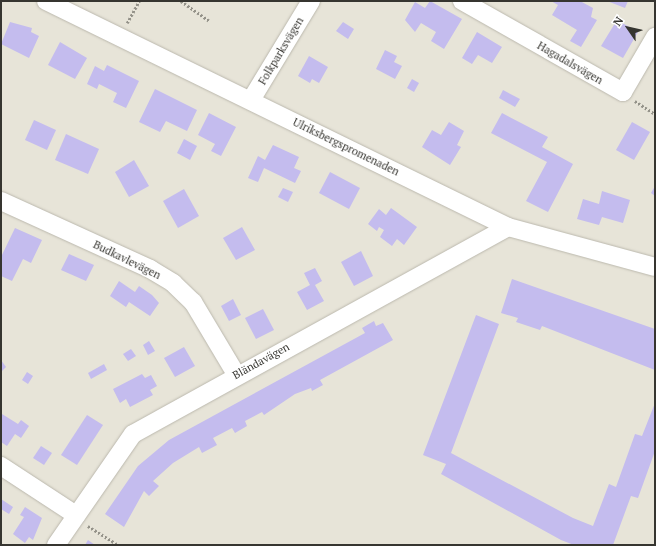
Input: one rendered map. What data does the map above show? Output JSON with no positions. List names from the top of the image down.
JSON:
{
  "streets": {
    "street": [
      "Folkparksvägen",
      "Hagadalsvägen",
      "Ulriksbergspromenaden",
      "Budkavlevägen",
      "Bländavägen"
    ]
  },
  "crossings": [
    ["Folkparksvägen", "Ulriksbergspromenaden"],
    ["Ulriksbergspromenaden", "Bländavägen"],
    ["Budkavlevägen", "Bländavägen"]
  ],
  "north": "top left"
}
